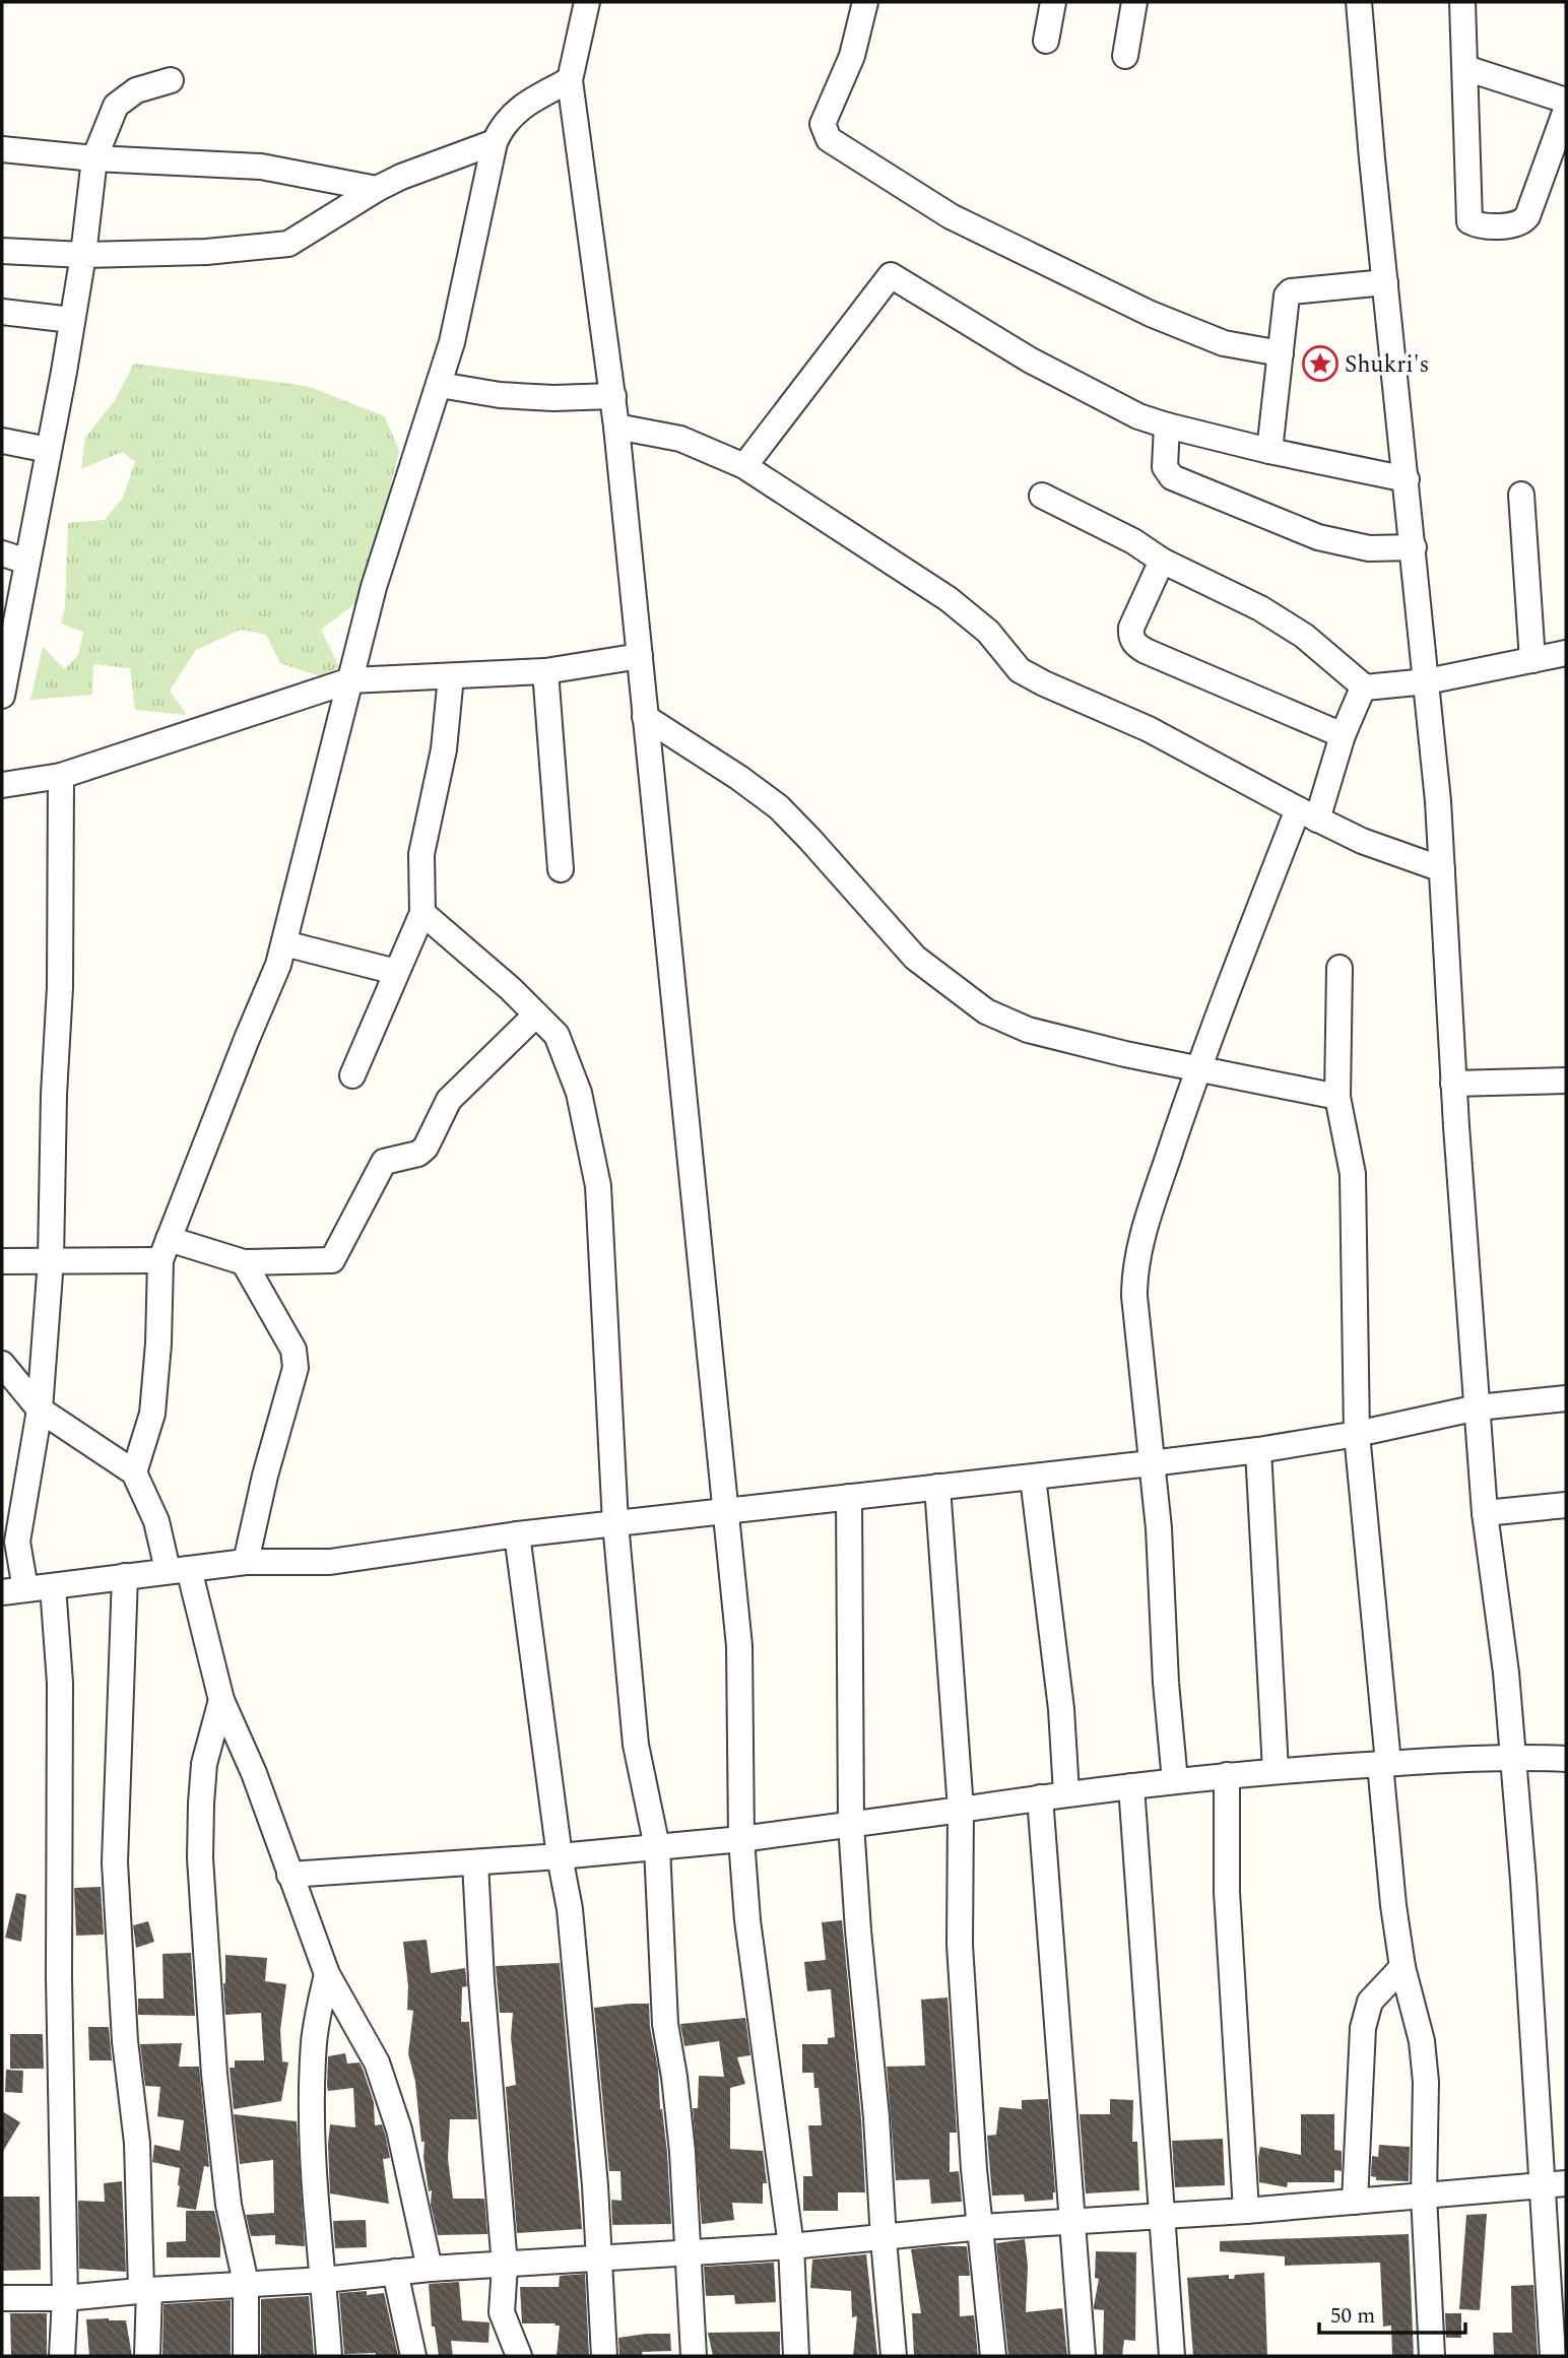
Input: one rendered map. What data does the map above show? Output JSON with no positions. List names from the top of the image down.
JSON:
{
  "places": {
    "place": ["Shukri's"]
  },
  "scale_bar": "50 m"
}
